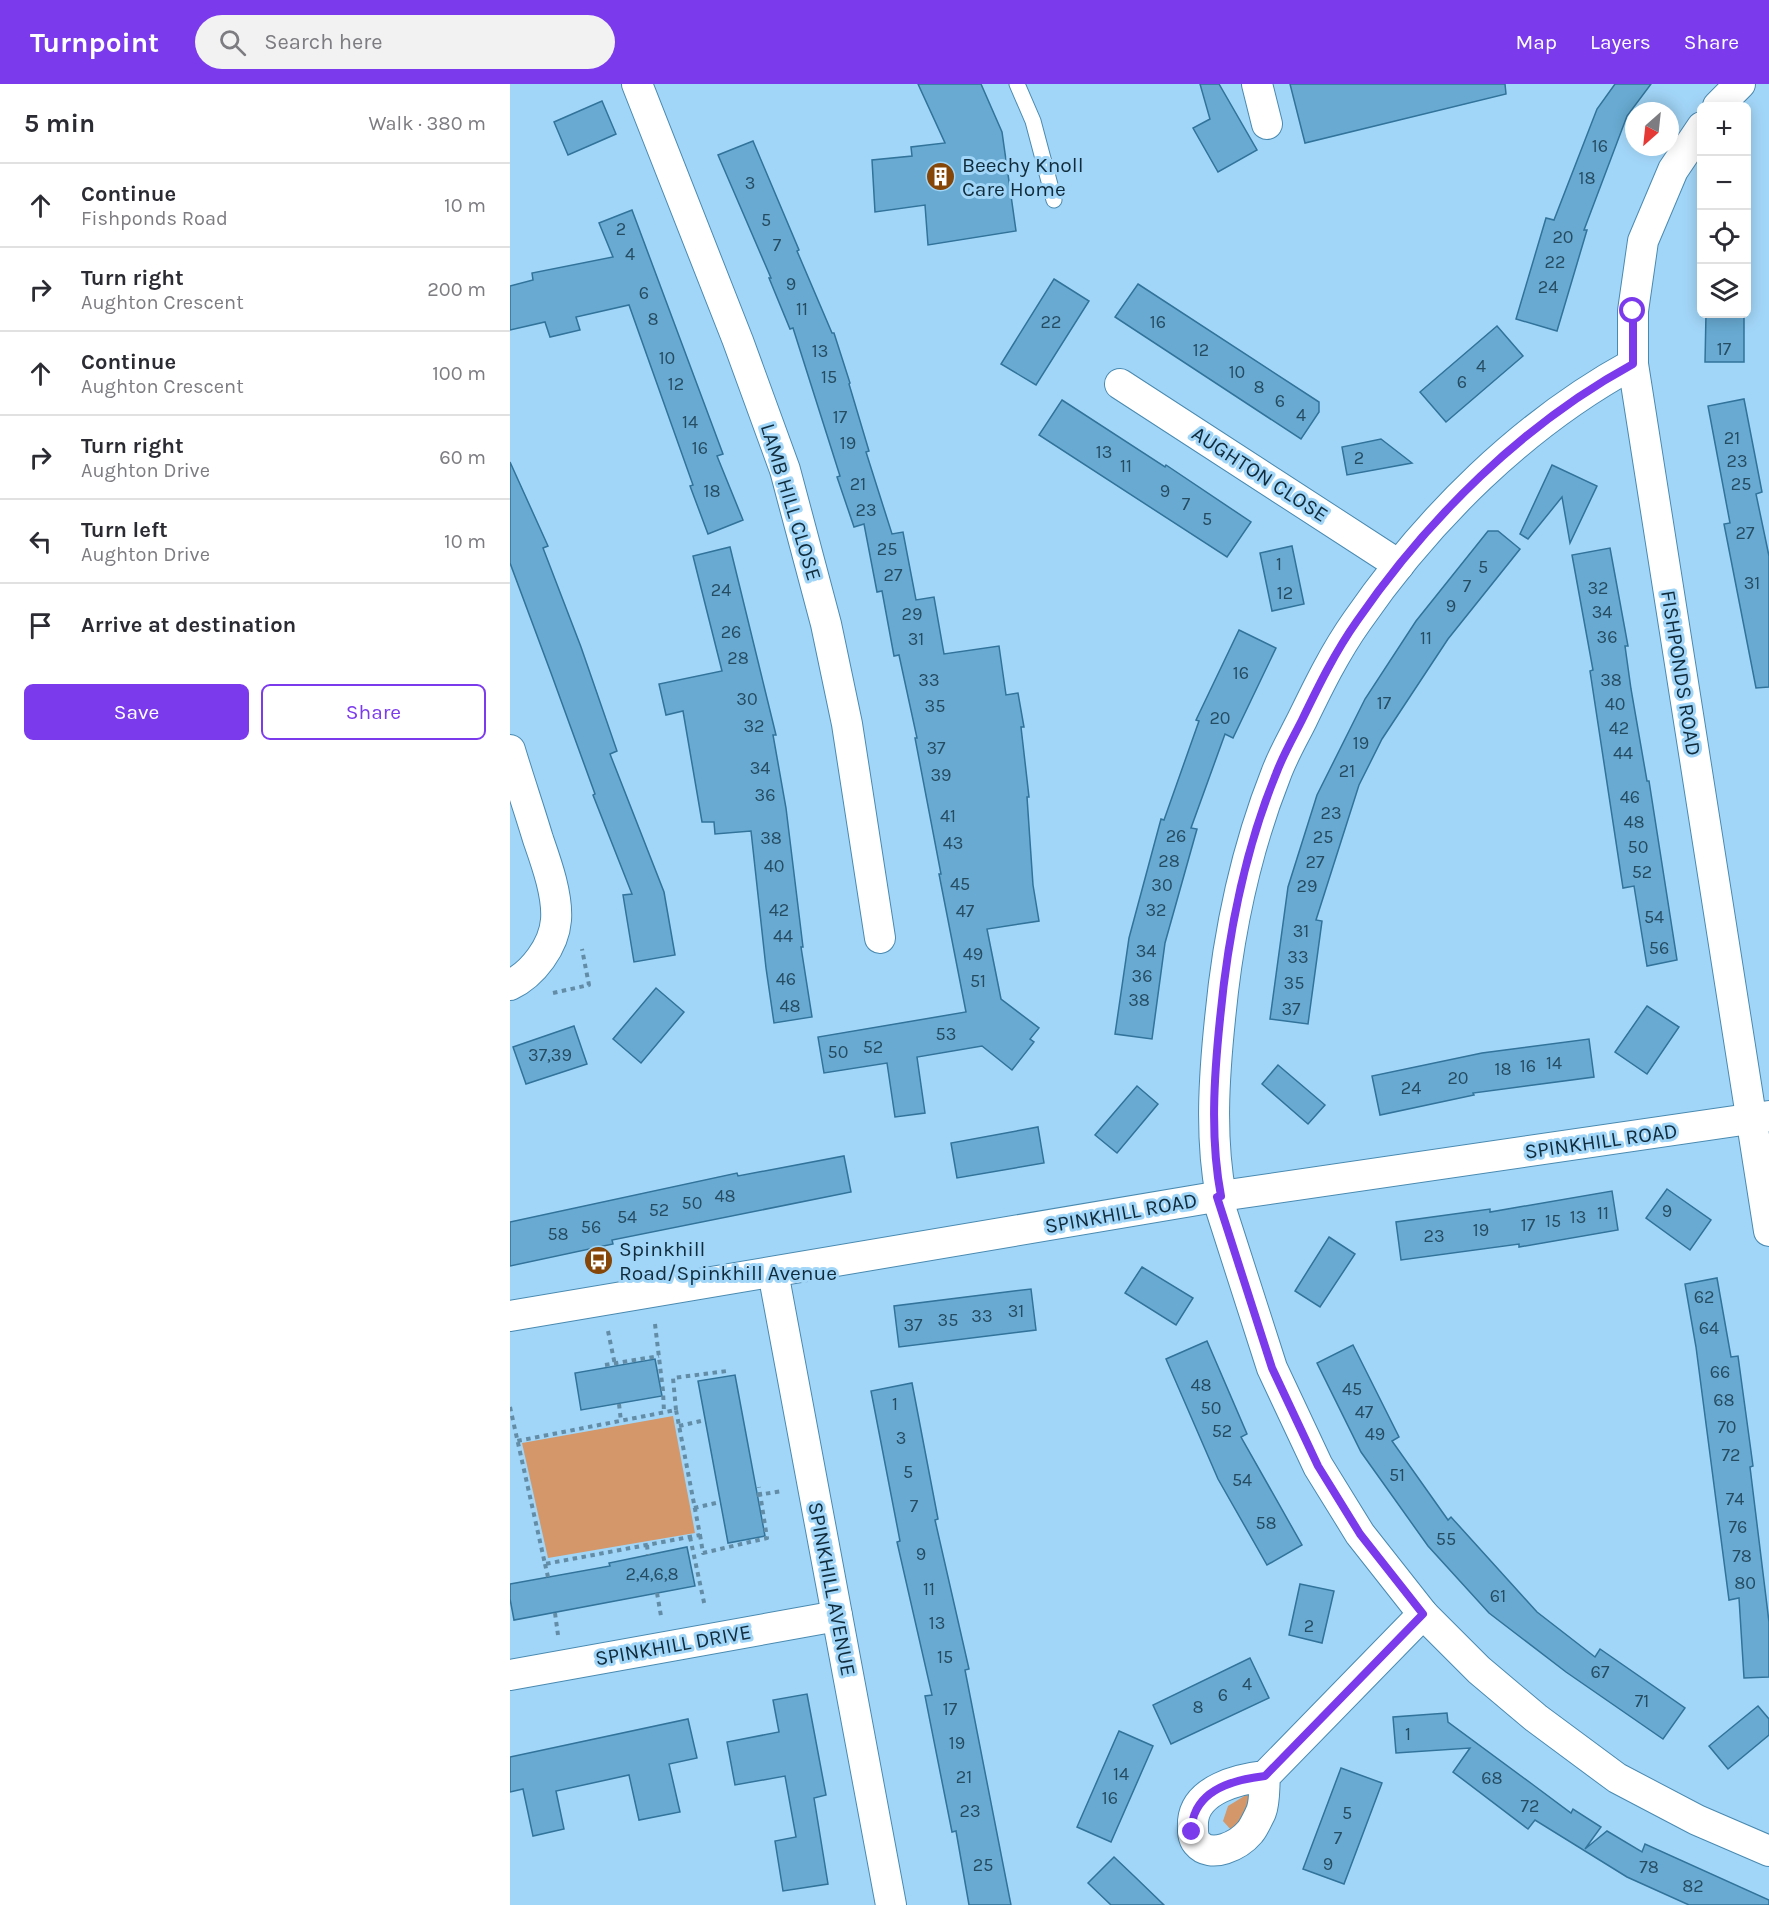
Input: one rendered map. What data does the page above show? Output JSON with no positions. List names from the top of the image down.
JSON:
{
  "streets": {
    "street": [
      "AUGHTON CLOSE",
      "LAMB HILL CLOSE",
      "FISHPONDS ROAD",
      "SPINKHILL ROAD",
      "SPINKHILL AVENUE",
      "SPINKHILL DRIVE"
    ]
  },
  "crossings": [
    ["FISHPONDS ROAD", "SPINKHILL ROAD"],
    ["SPINKHILL ROAD", "SPINKHILL AVENUE"],
    ["SPINKHILL AVENUE", "SPINKHILL DRIVE"]
  ],
  "places": {
    "building": ["Beechy Knoll Care Home"],
    "bus stop": ["Spinkhill Road/Spinkhill Avenue"]
  },
  "house_numbers": [
    "16",
    "18",
    "3",
    "5",
    "2",
    "20",
    "7",
    "4",
    "22",
    "9",
    "24",
    "6",
    "11",
    "8",
    "22",
    "16",
    "17",
    "12",
    "13",
    "10",
    "4",
    "10",
    "15",
    "6",
    "12",
    "8",
    "6",
    "4",
    "17",
    "14",
    "21",
    "19",
    "16",
    "13",
    "2",
    "23",
    "11",
    "21",
    "25",
    "18",
    "9",
    "7",
    "23",
    "5",
    "27",
    "25",
    "1",
    "5",
    "27",
    "31",
    "7",
    "32",
    "24",
    "12",
    "9",
    "34",
    "29",
    "26",
    "36",
    "11",
    "31",
    "28",
    "16",
    "33",
    "38",
    "30",
    "17",
    "40",
    "35",
    "20",
    "32",
    "42",
    "19",
    "37",
    "44",
    "34",
    "21",
    "39",
    "36",
    "46",
    "23",
    "41",
    "48",
    "26",
    "25",
    "38",
    "43",
    "50",
    "28",
    "27",
    "40",
    "52",
    "45",
    "30",
    "29",
    "42",
    "32",
    "47",
    "54",
    "31",
    "44",
    "56",
    "34",
    "49",
    "33",
    "36",
    "46",
    "51",
    "35",
    "38",
    "48",
    "37",
    "53",
    "52",
    "50",
    "37,39",
    "14",
    "16",
    "18",
    "20",
    "24",
    "48",
    "50",
    "52",
    "9",
    "11",
    "54",
    "13",
    "15",
    "17",
    "56",
    "19",
    "58",
    "23",
    "62",
    "31",
    "33",
    "35",
    "37",
    "64",
    "66",
    "48",
    "45",
    "68",
    "1",
    "50",
    "47",
    "70",
    "52",
    "49",
    "3",
    "72",
    "5",
    "51",
    "54",
    "74",
    "7",
    "58",
    "76",
    "55",
    "9",
    "78",
    "2,4,6,8",
    "80",
    "11",
    "61",
    "13",
    "2",
    "15",
    "67",
    "4",
    "6",
    "71",
    "8",
    "17",
    "1",
    "19",
    "14",
    "21",
    "68",
    "16",
    "72",
    "23",
    "5",
    "7",
    "9",
    "25",
    "78",
    "82"
  ],
  "north": "bottom left",
  "page": {
    "header": "Turnpoint",
    "search": "Search here",
    "nav": ["Map", "Layers", "Share"],
    "heading": ["5 min", "Walk · 380 m"],
    "map_buttons": ["+", "−"],
    "list": [
      ["Continue", "Fishponds Road", "10 m"],
      ["Turn right", "Aughton Crescent", "200 m"],
      ["Continue", "Aughton Crescent", "100 m"],
      ["Turn right", "Aughton Drive", "60 m"],
      ["Turn left", "Aughton Drive", "10 m"],
      "Arrive at destination"
    ],
    "buttons": ["Save", "Share"]
  }
}
